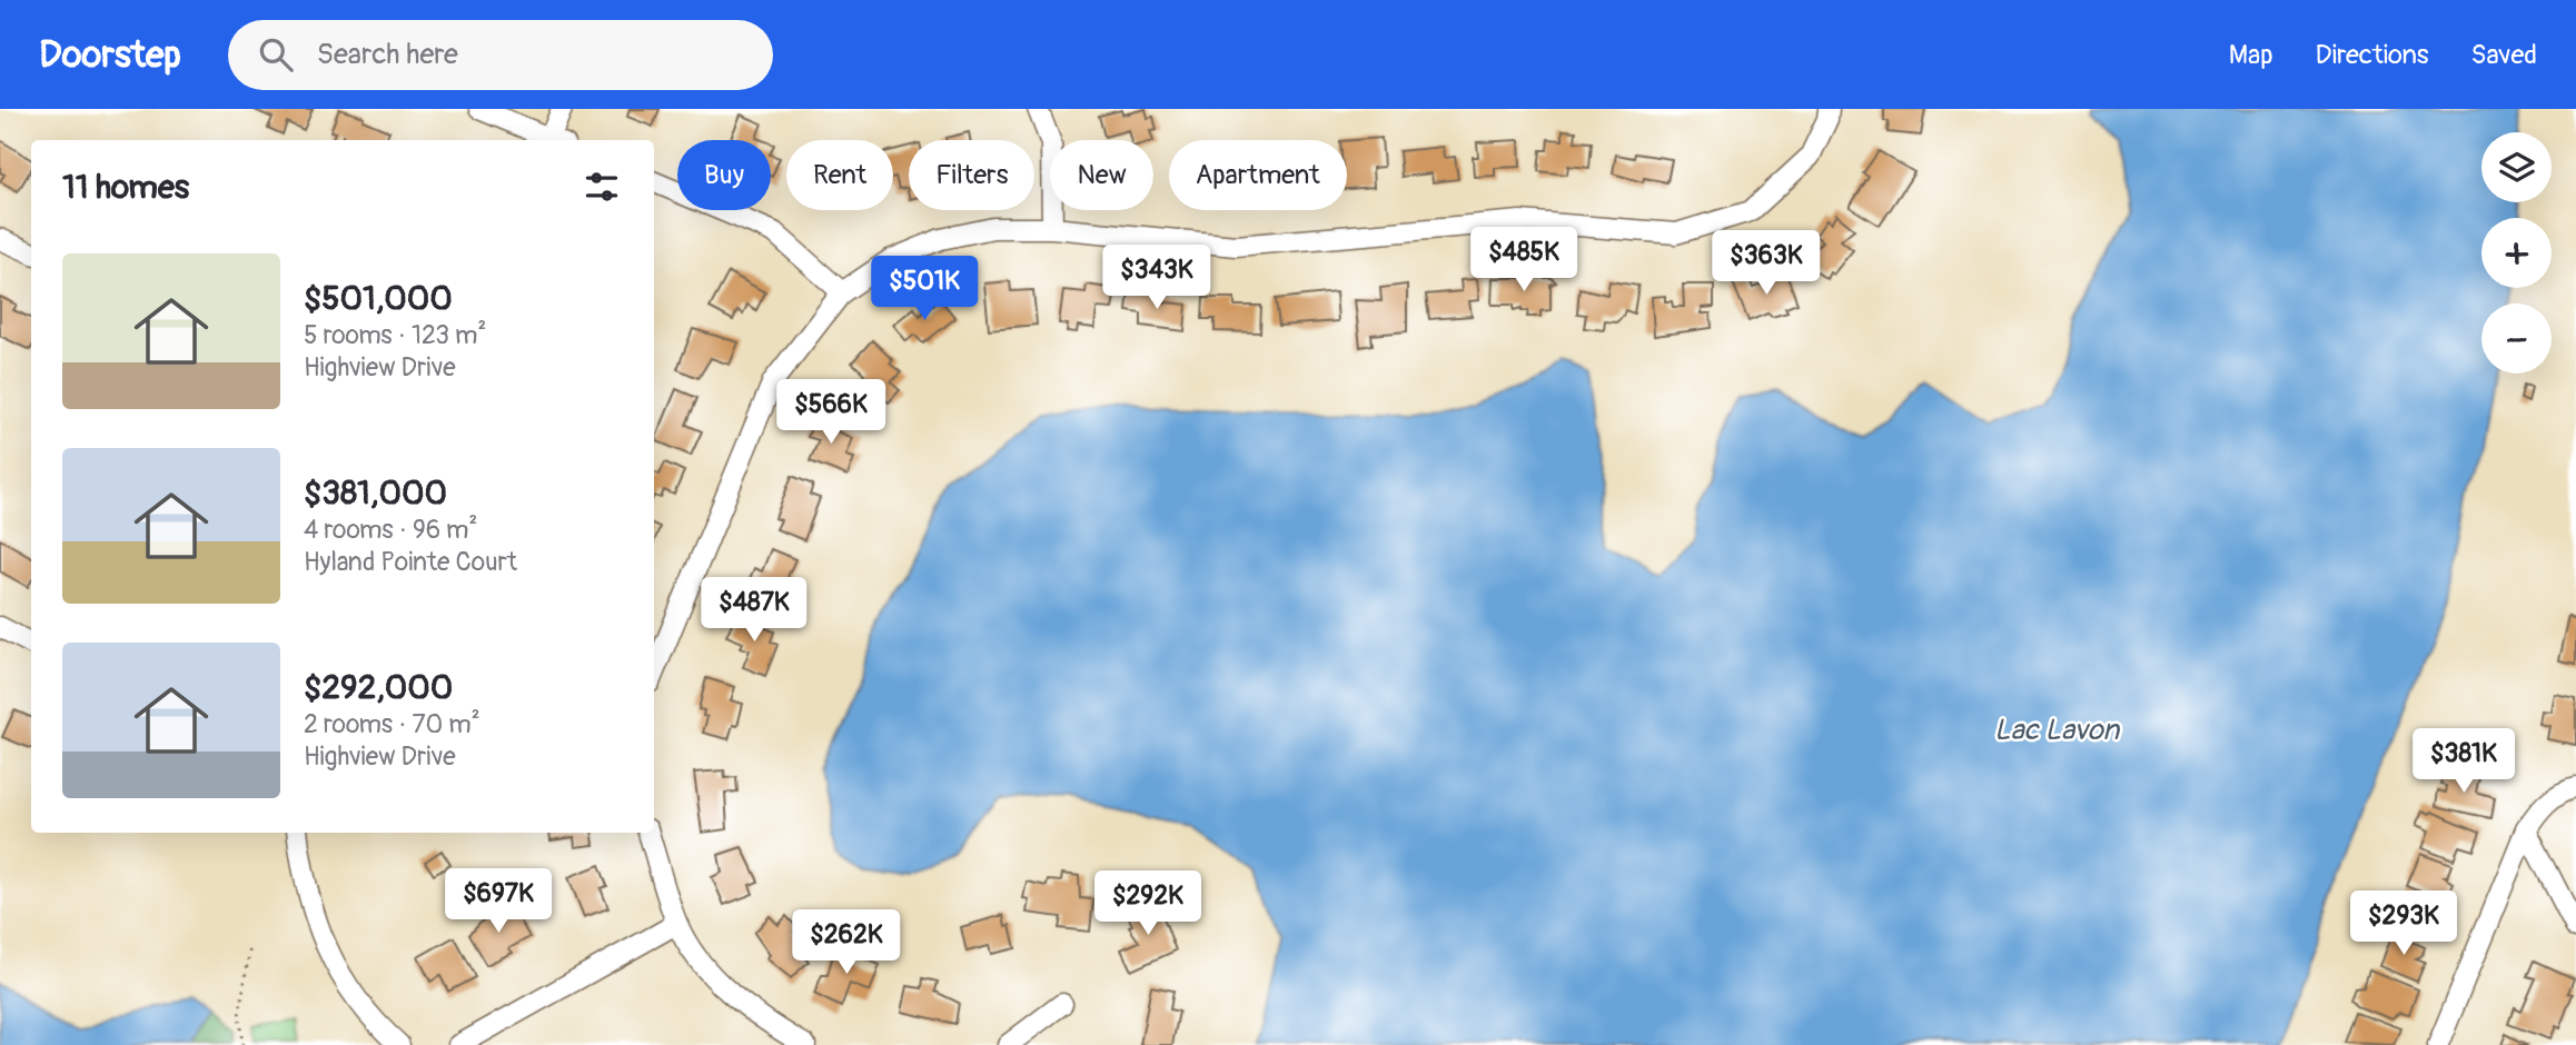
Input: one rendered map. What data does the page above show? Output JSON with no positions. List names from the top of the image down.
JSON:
{
  "water": ["Lac Lavon"],
  "page": {
    "header": "Doorstep",
    "search": "Search here",
    "nav": ["Map", "Directions", "Saved"],
    "map_buttons": ["+", "−"],
    "chip": [
      "Buy",
      "Rent",
      "Filters",
      "New",
      "Apartment"
    ],
    "heading": "11 homes",
    "price": [
      "$485K",
      "$363K",
      "$343K",
      "$501K",
      "$566K",
      "$487K",
      "$381K",
      "$697K",
      "$292K",
      "$293K",
      "$262K"
    ],
    "list": [
      {
        "name": "$501,000",
        "note": "5 rooms · 123 m² · Highview Drive"
      },
      {
        "name": "$381,000",
        "note": "4 rooms · 96 m² · Hyland Pointe Court"
      },
      {
        "name": "$292,000",
        "note": "2 rooms · 70 m² · Highview Drive"
      }
    ]
  }
}
